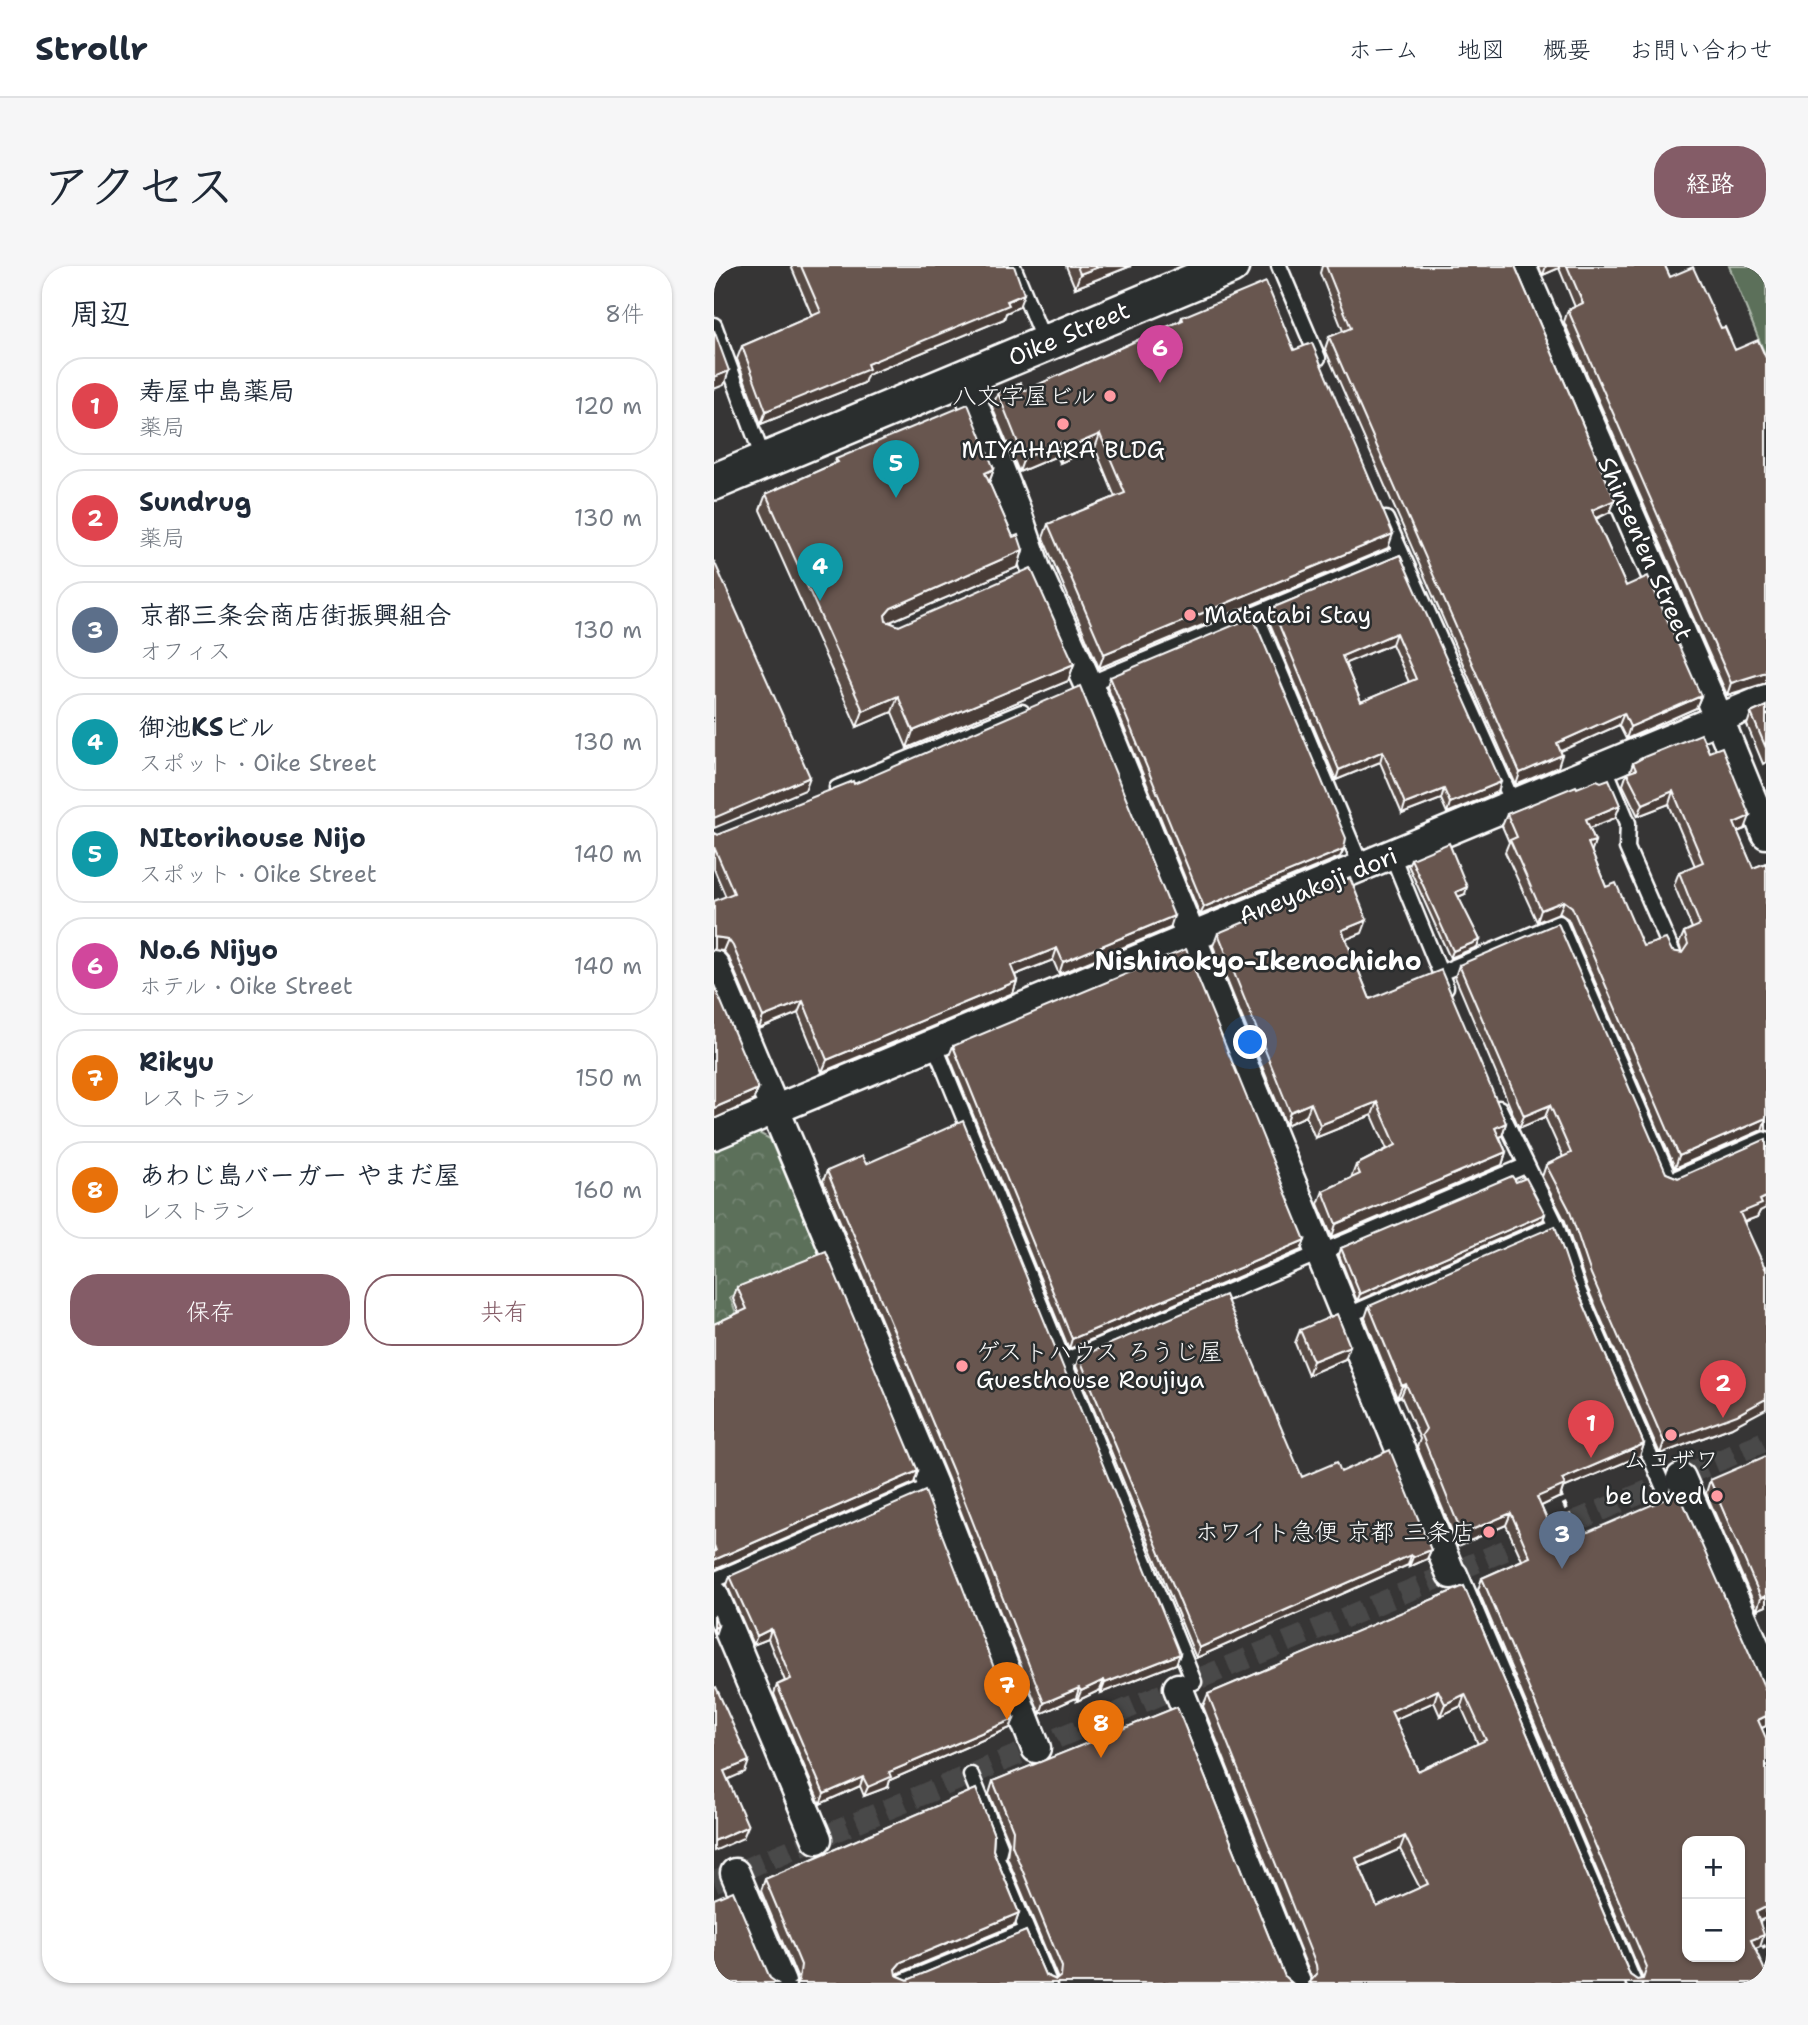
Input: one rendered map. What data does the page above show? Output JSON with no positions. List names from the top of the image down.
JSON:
{
  "streets": {
    "street": ["Oike Street", "Shinsen'en Street", "Aneyakoji dori"]
  },
  "crossings": [
    ["Shinsen'en Street", "Aneyakoji dori"]
  ],
  "districts": ["Nishinokyo-Ikenochicho"],
  "places": [
    "八文字屋ビル",
    "MIYAHARA BLDG",
    "Matatabi Stay",
    "ゲストハウス ろうじ屋 Guesthouse Roujiya",
    "ムコザワ",
    "be loved",
    "ホワイト急便 京都 三条店"
  ],
  "page": {
    "header": "Strollr",
    "nav": [
      "ホーム",
      "地図",
      "概要",
      "お問い合わせ"
    ],
    "title": "アクセス",
    "buttons": [
      "経路",
      ["保存", "共有"]
    ],
    "heading": ["周辺", "8件"],
    "pins": [
      "6",
      "5",
      "4",
      "2",
      "1",
      "3",
      "7",
      "8"
    ],
    "list": [
      {
        "mark": "1",
        "name": "寿屋中島薬局",
        "note": "薬局",
        "value": "120 m"
      },
      {
        "mark": "2",
        "name": "Sundrug",
        "note": "薬局",
        "value": "130 m"
      },
      {
        "mark": "3",
        "name": "京都三条会商店街振興組合",
        "note": "オフィス",
        "value": "130 m"
      },
      {
        "mark": "4",
        "name": "御池KSビル",
        "note": "スポット · Oike Street",
        "value": "130 m"
      },
      {
        "mark": "5",
        "name": "NItorihouse Nijo",
        "note": "スポット · Oike Street",
        "value": "140 m"
      },
      {
        "mark": "6",
        "name": "No.6 Nijyo",
        "note": "ホテル · Oike Street",
        "value": "140 m"
      },
      {
        "mark": "7",
        "name": "Rikyu",
        "note": "レストラン",
        "value": "150 m"
      },
      {
        "mark": "8",
        "name": "あわじ島バーガー やまだ屋",
        "note": "レストラン",
        "value": "160 m"
      }
    ],
    "map_buttons": ["+", "−"]
  }
}
